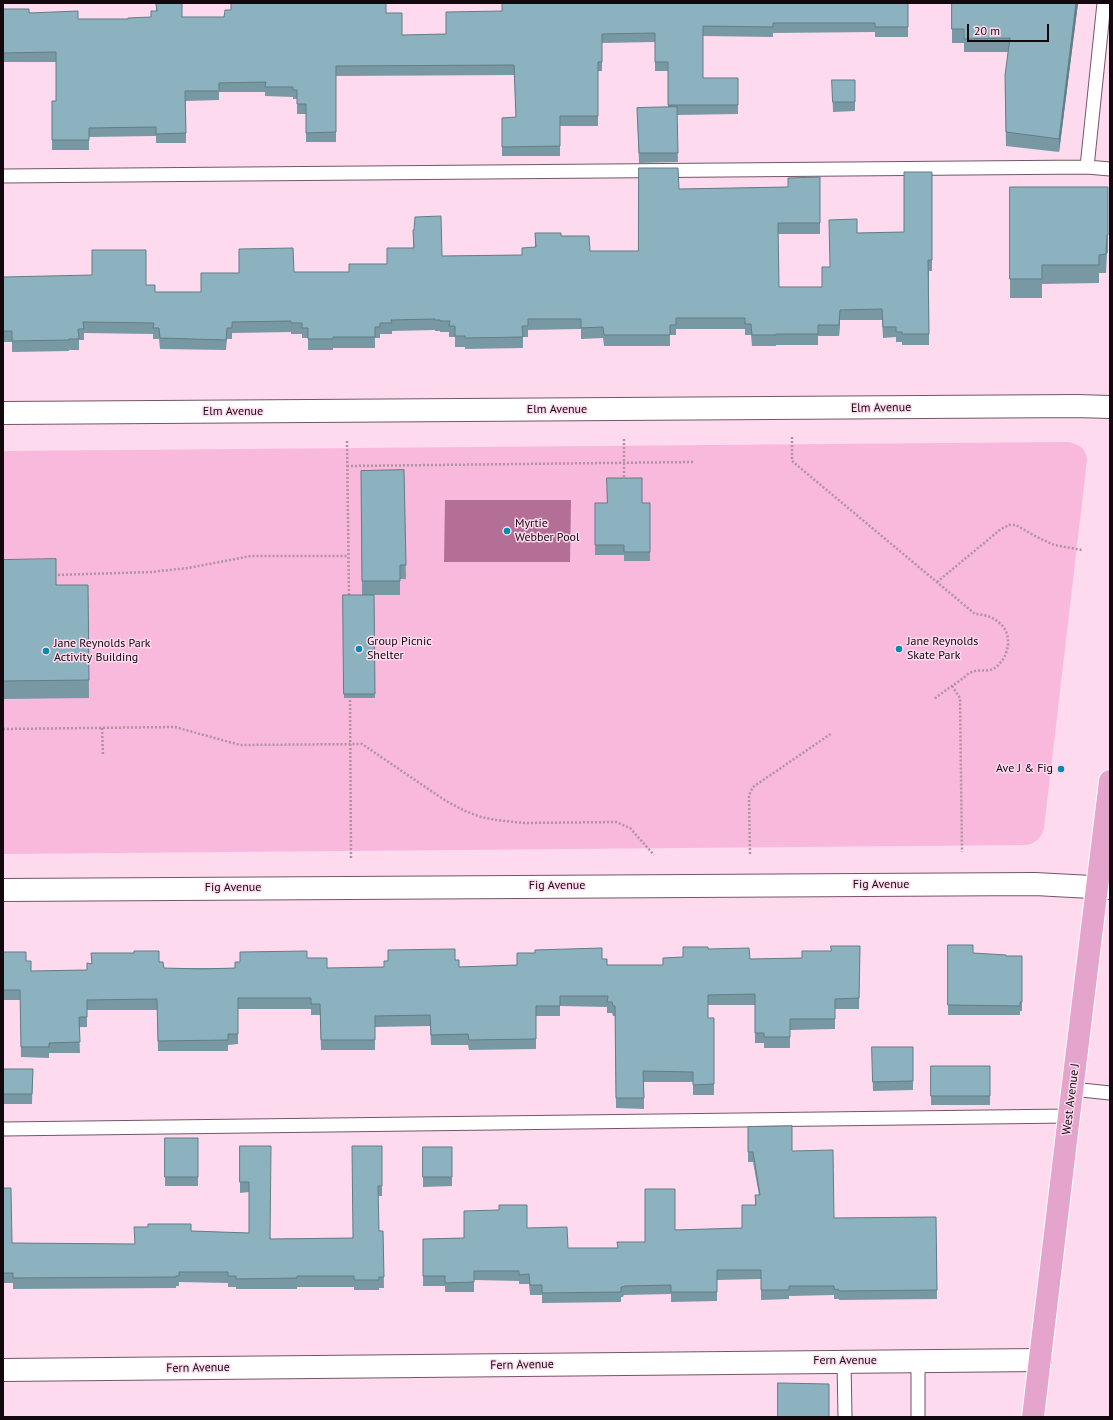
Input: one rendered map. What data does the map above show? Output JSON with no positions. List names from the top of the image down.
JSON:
{
  "streets": {
    "main road": ["West Avenue J"],
    "street": ["Elm Avenue", "Fig Avenue", "Fern Avenue"]
  },
  "crossings": [
    ["Fig Avenue", "West Avenue J"],
    ["West Avenue J", "Fern Avenue"]
  ],
  "places": [
    "Myrtie Webber Pool",
    "Group Picnic Shelter",
    "Jane Reynolds Skate Park",
    "Jane Reynolds Park Activity Building",
    "Ave J & Fig"
  ],
  "scale_bar": "20 m"
}
